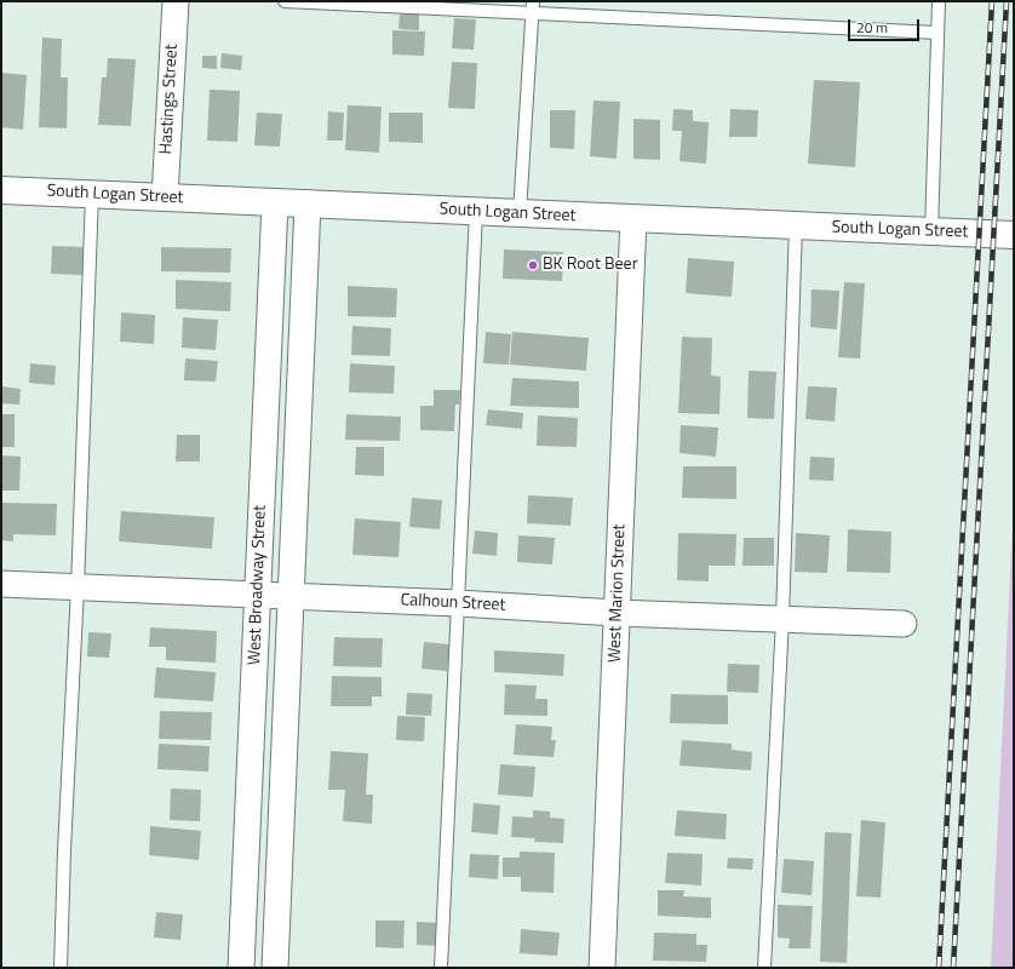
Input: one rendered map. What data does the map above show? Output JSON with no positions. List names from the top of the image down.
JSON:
{
  "streets": {
    "street": [
      "Hastings Street",
      "South Logan Street",
      "West Broadway Street",
      "West Marion Street",
      "Calhoun Street"
    ]
  },
  "crossings": [
    ["Hastings Street", "South Logan Street"],
    ["South Logan Street", "West Broadway Street"],
    ["South Logan Street", "West Marion Street"],
    ["West Broadway Street", "Calhoun Street"],
    ["West Marion Street", "Calhoun Street"]
  ],
  "places": ["BK Root Beer"],
  "scale_bar": "20 m"
}
